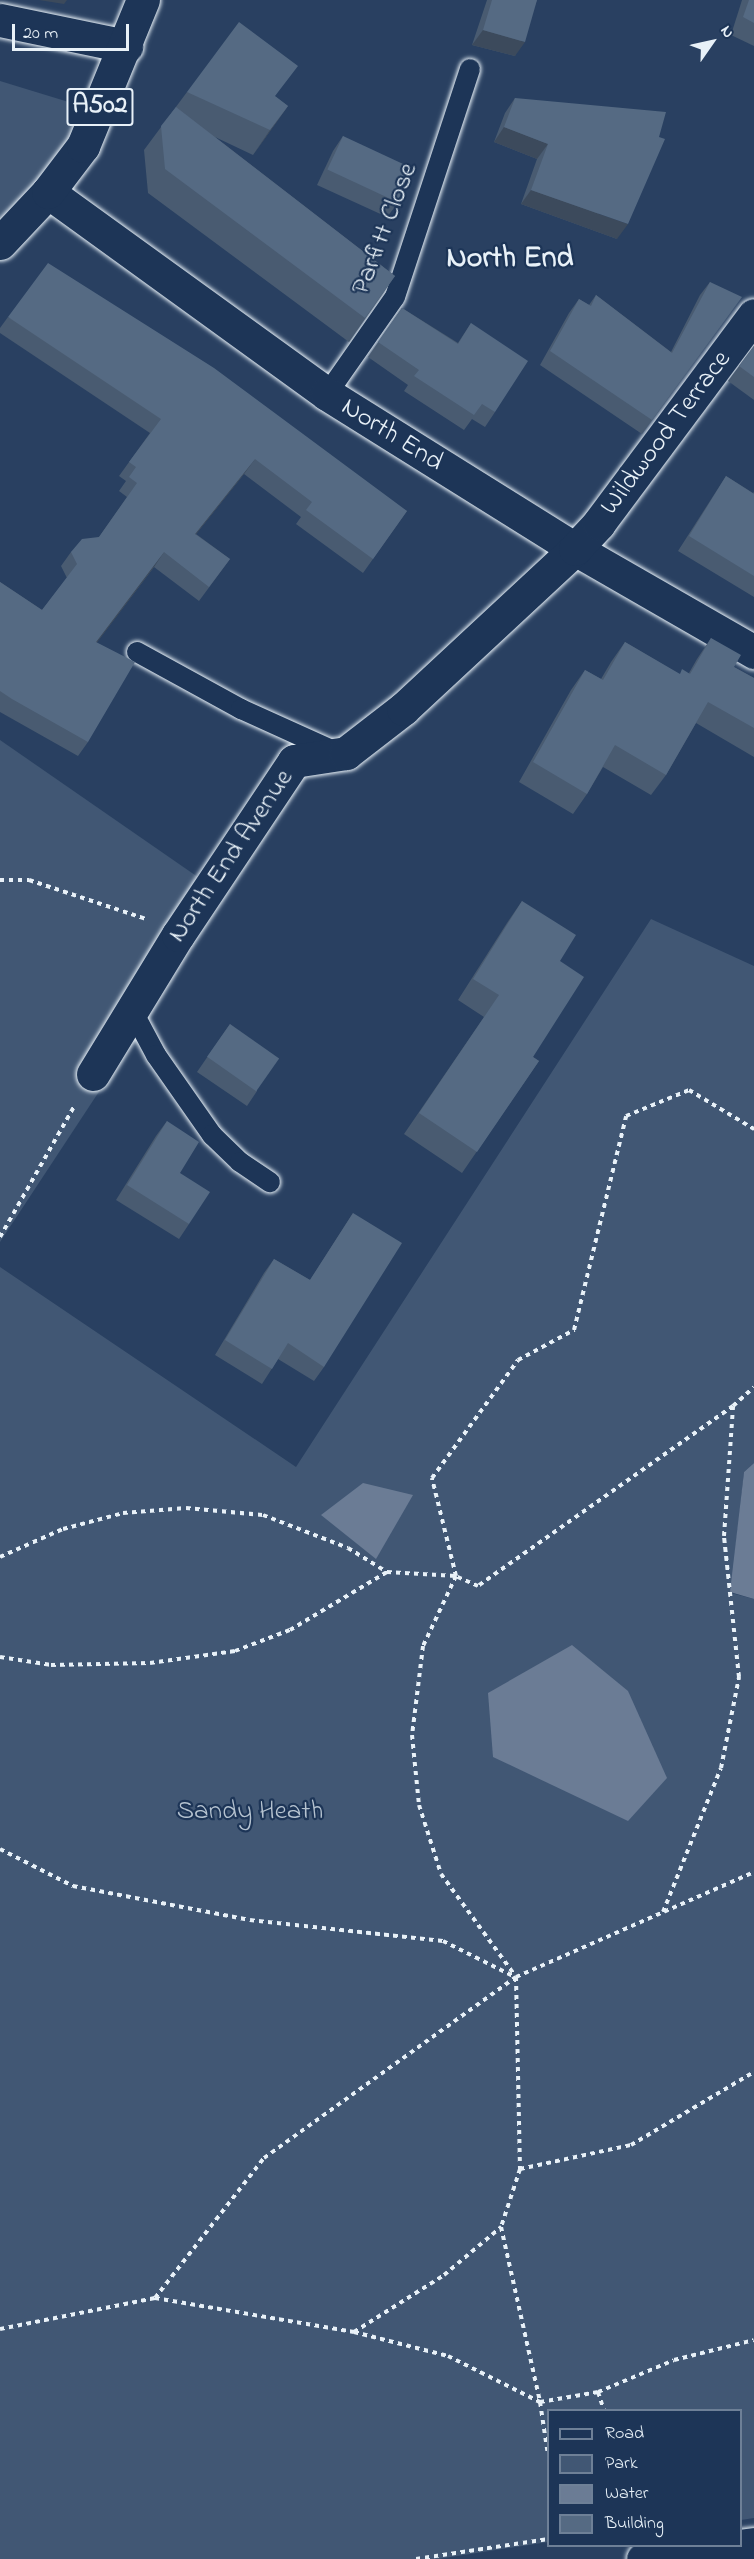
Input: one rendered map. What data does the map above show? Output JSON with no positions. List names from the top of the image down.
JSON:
{
  "streets": {
    "street": [
      "A502",
      "Wildwood Terrace",
      "North End",
      "North End Avenue"
    ],
    "lane": ["Parfitt Close"]
  },
  "crossings": [
    ["A502", "North End"],
    ["Parfitt Close", "North End"],
    ["Wildwood Terrace", "North End"],
    ["Wildwood Terrace", "North End Avenue"],
    ["North End", "North End Avenue"]
  ],
  "districts": ["North End"],
  "parks": ["Sandy Heath"],
  "legend": [
    "Road",
    "Park",
    "Water",
    "Building"
  ],
  "scale_bar": "20 m",
  "north": "top right"
}
